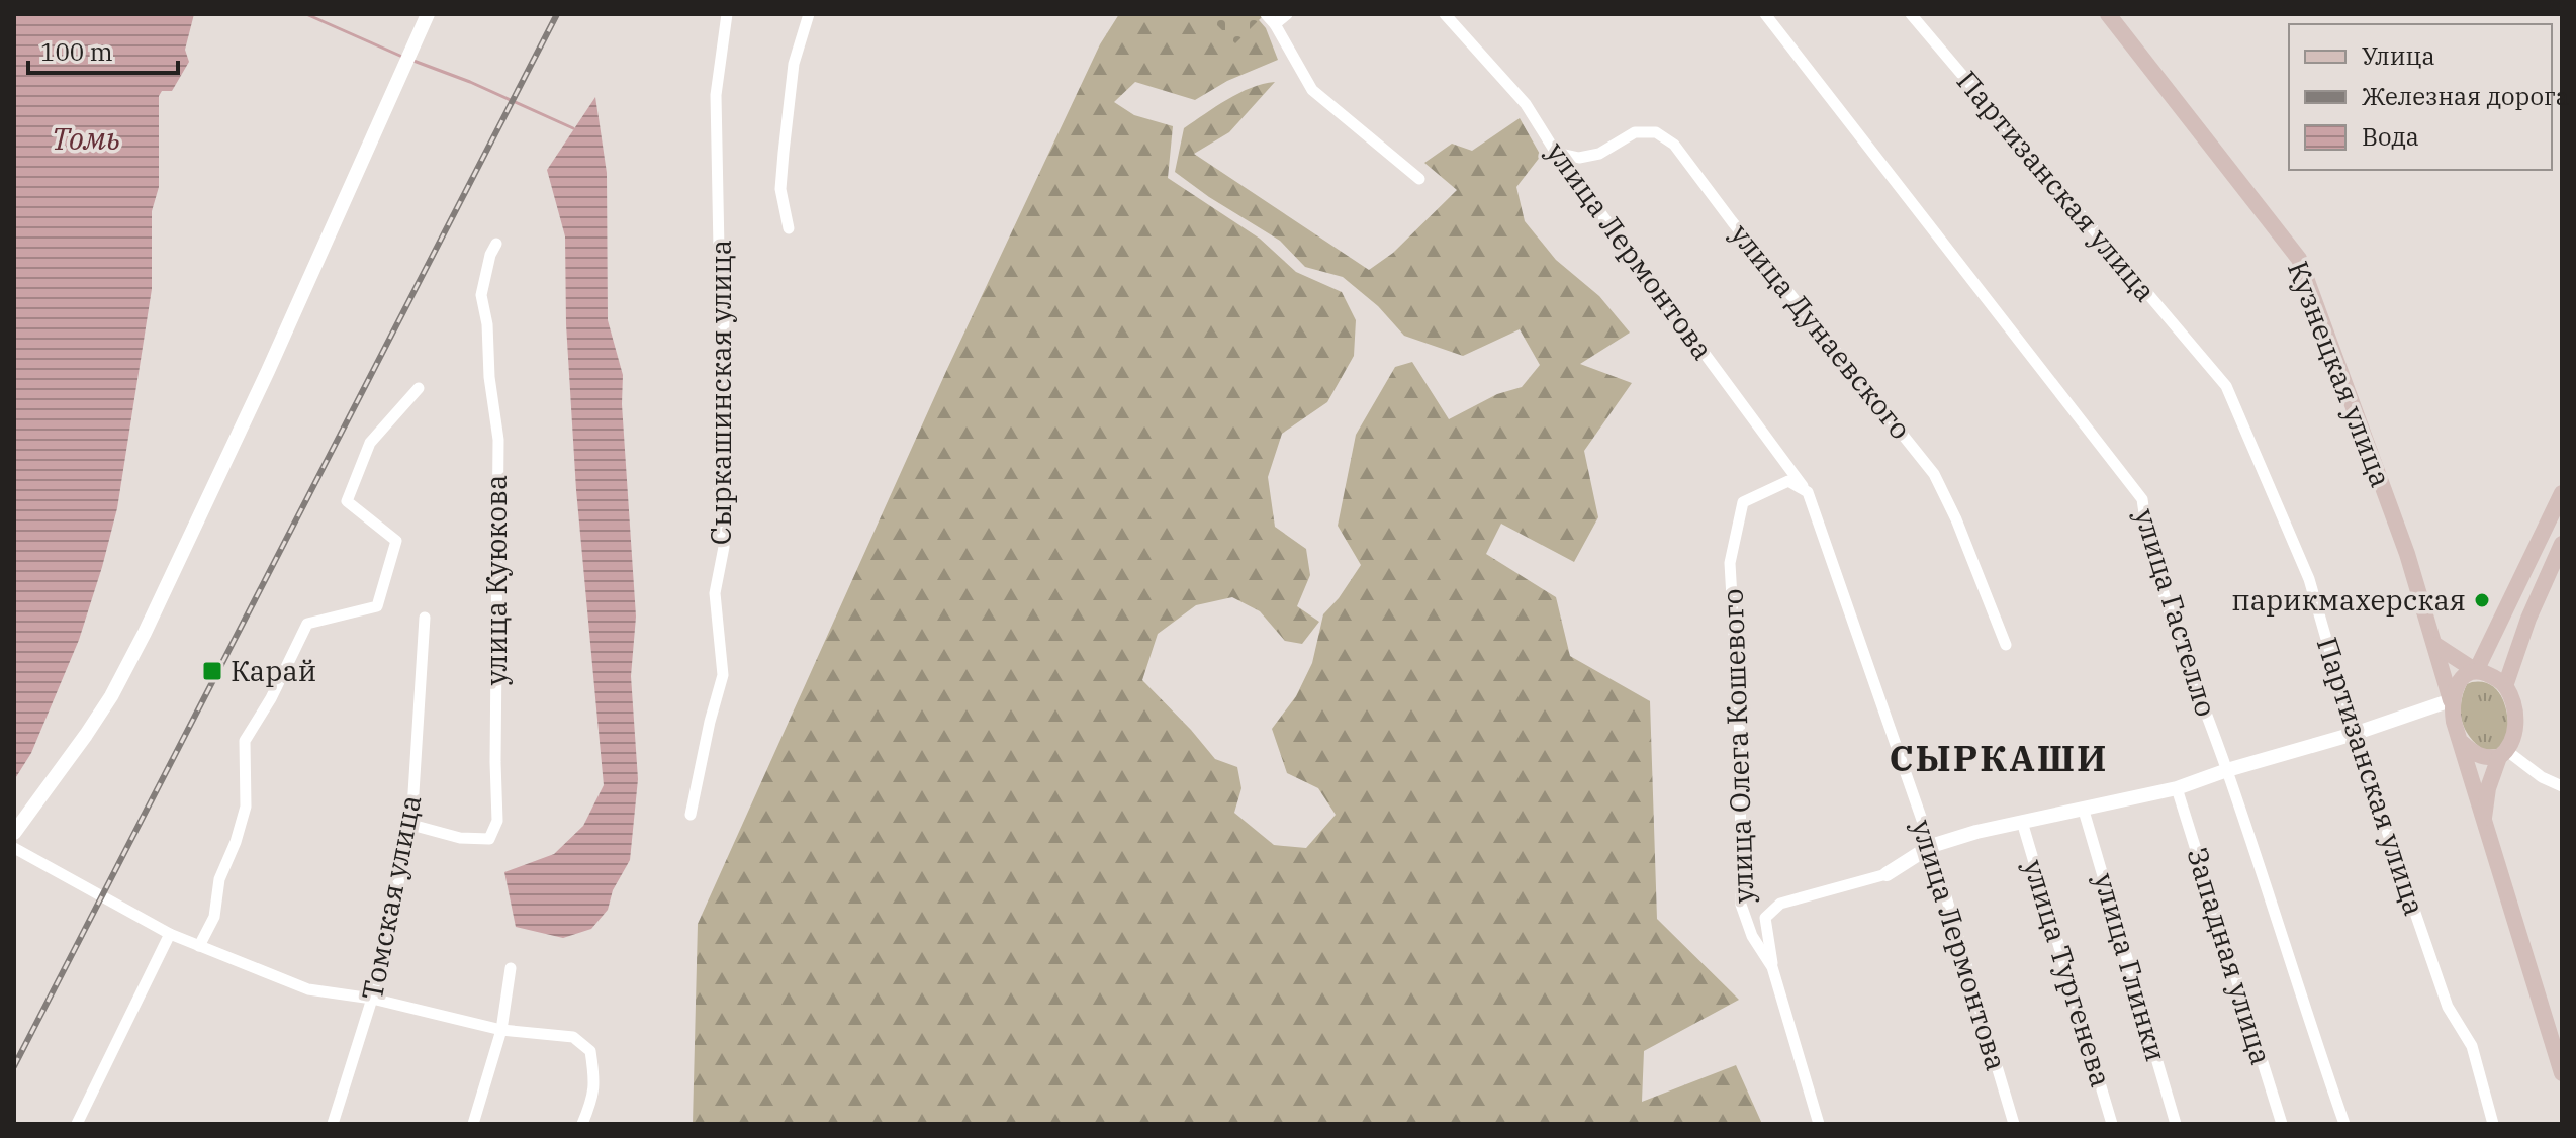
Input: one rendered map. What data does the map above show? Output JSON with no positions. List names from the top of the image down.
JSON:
{
  "streets": {
    "main road": ["Кузнецкая улица"],
    "street": [
      "Партизанская улица",
      "улица Лермонтова",
      "улица Дунаевского",
      "Сыркашинская улица",
      "улица Куюкова",
      "улица Гастелло",
      "улица Олега Кошевого",
      "Томская улица",
      "Западная улица",
      "улица Глинки",
      "улица Тургенева"
    ]
  },
  "crossings": [
    ["улица Лермонтова", "улица Дунаевского"],
    ["улица Лермонтова", "улица Олега Кошевого"],
    ["улица Куюкова", "Томская улица"]
  ],
  "districts": ["СЫРКАШИ"],
  "water": ["Томь"],
  "places": {
    "other": ["парикмахерская"],
    "transit": ["Карай"]
  },
  "legend": ["Улица", "Железная дорога", "Вода"],
  "scale_bar": "100 m"
}
